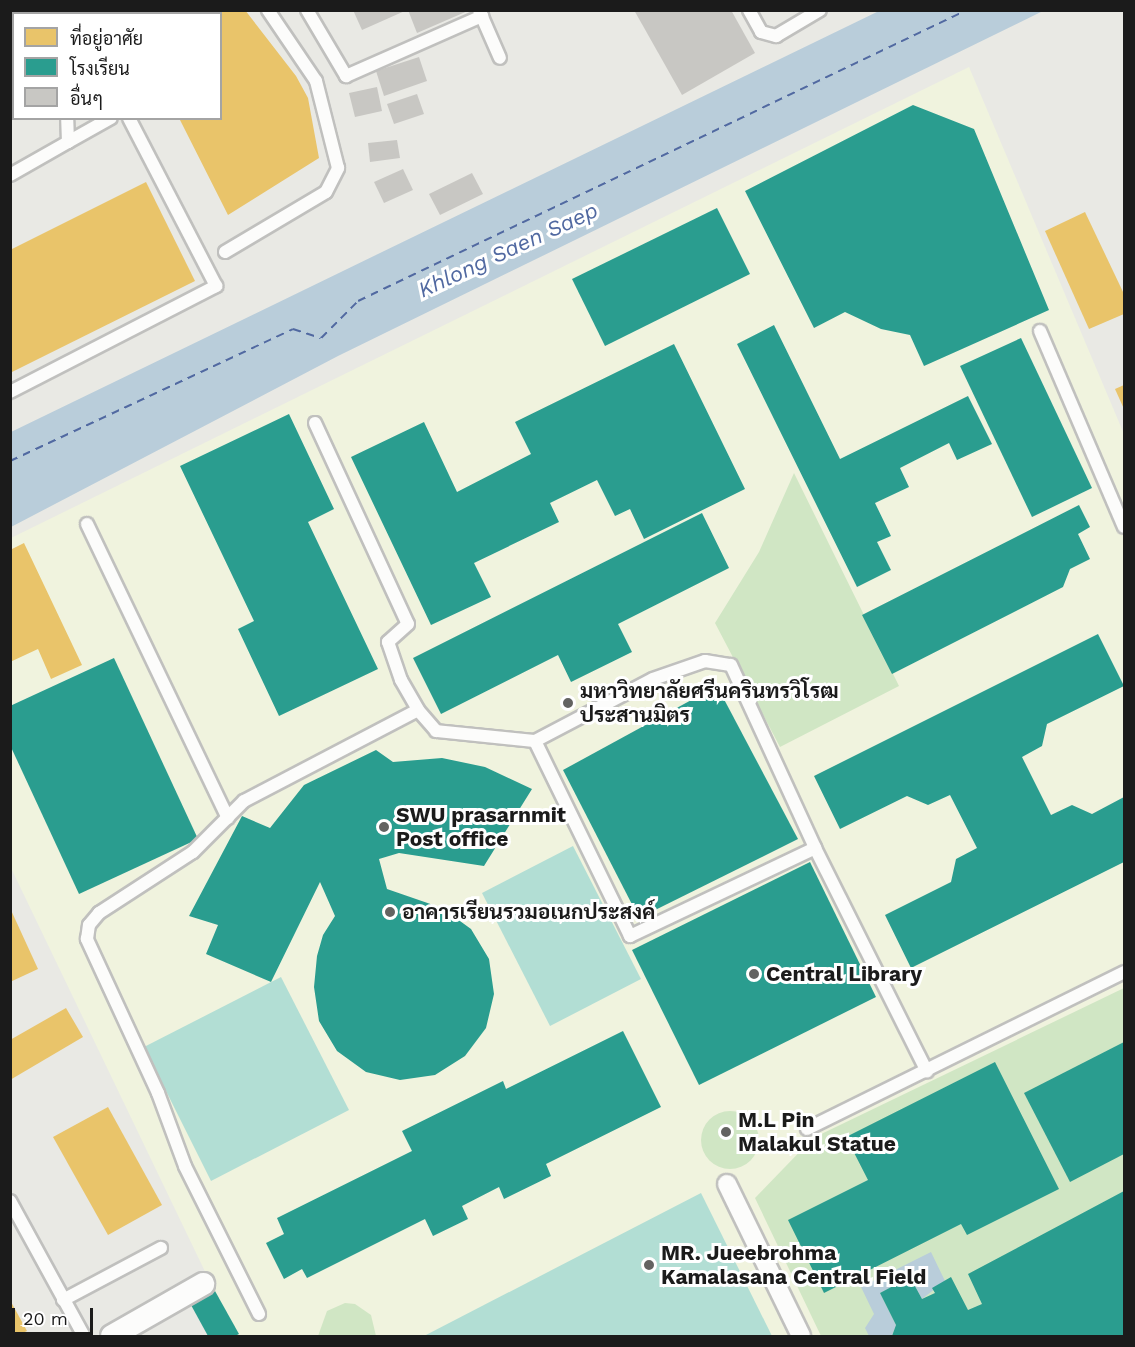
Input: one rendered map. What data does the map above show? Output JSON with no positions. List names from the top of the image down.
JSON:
{
  "water": ["Khlong Saen Saep"],
  "places": [
    "มหาวิทยาลัยศรีนครินทรวิโรฒ ประสานมิตร",
    "SWU prasarnmit Post office",
    "อาคารเรียนรวมอเนกประสงค์",
    "Central Library",
    "M.L Pin Malakul Statue",
    "MR. Jueebrohma Kamalasana Central Field"
  ],
  "legend": ["ที่อยู่อาศัย", "โรงเรียน", "อื่นๆ"],
  "scale_bar": "20 m"
}
